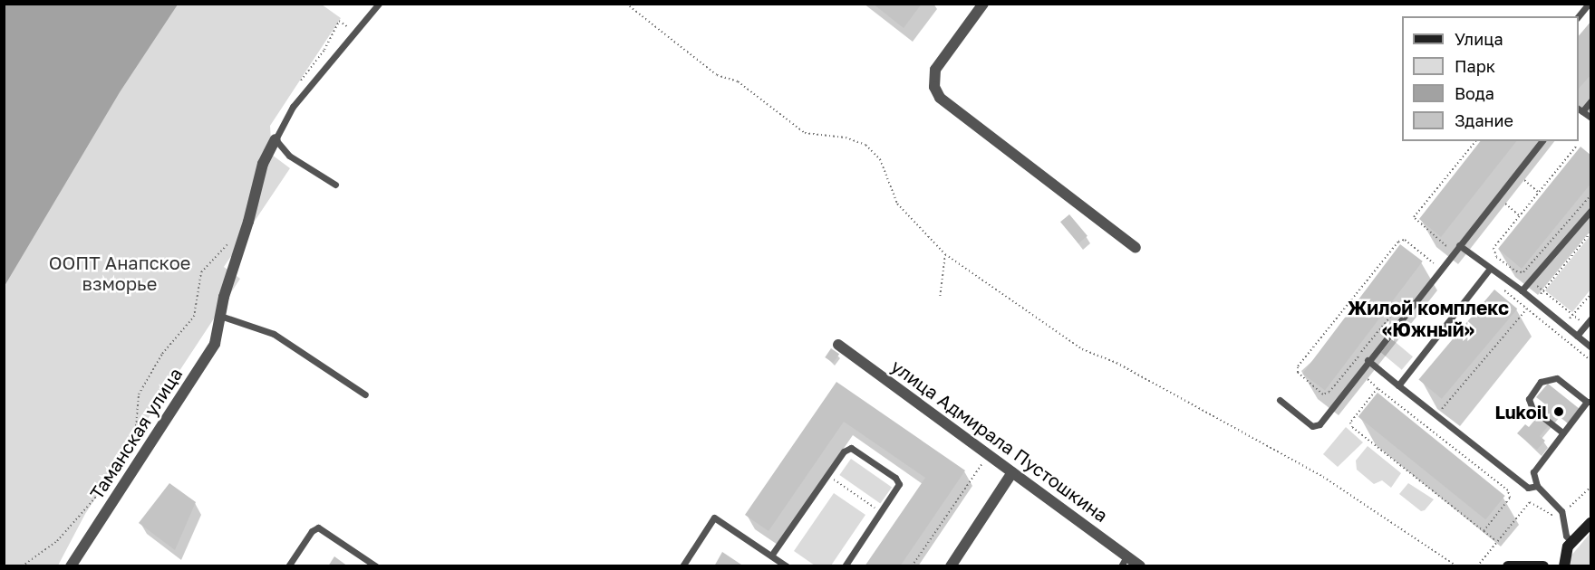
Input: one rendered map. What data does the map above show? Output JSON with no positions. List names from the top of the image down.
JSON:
{
  "streets": {
    "street": ["Таманская улица", "улица Адмирала Пустошкина"]
  },
  "districts": ["Жилой комплекс «Южный»"],
  "parks": ["ООПТ Анапское взморье"],
  "places": ["Lukoil"],
  "legend": [
    "Улица",
    "Парк",
    "Вода",
    "Здание"
  ]
}
